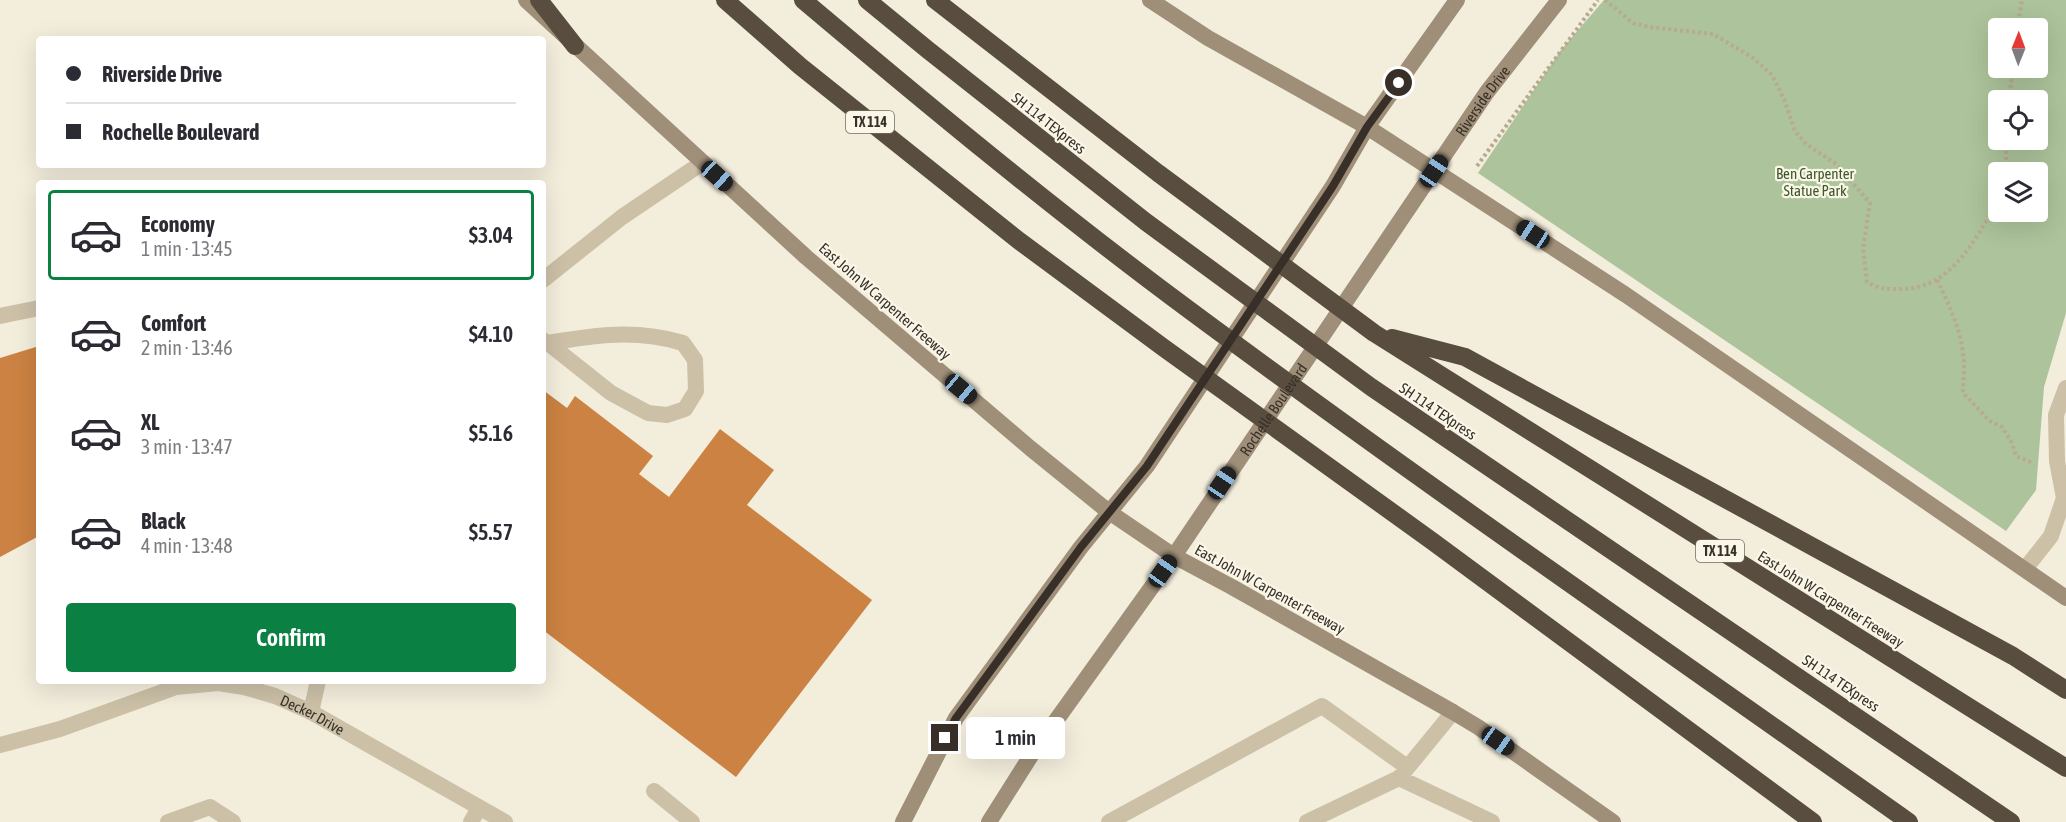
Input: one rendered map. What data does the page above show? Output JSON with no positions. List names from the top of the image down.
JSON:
{
  "streets": {
    "highway": ["TX 114", "SH 114 TEXpress", "East John W Carpenter Freeway"],
    "main road": ["Riverside Drive", "Rochelle Boulevard"],
    "street": ["Decker Drive"]
  },
  "crossings": [
    ["Riverside Drive", "Rochelle Boulevard"],
    ["East John W Carpenter Freeway", "Rochelle Boulevard"]
  ],
  "parks": ["Ben Carpenter Statue Park"],
  "north": "top",
  "page": {
    "banner": ["Riverside Drive", "Rochelle Boulevard"],
    "list": [
      {
        "name": "Economy",
        "note": "1 min · 13:45",
        "value": "$3.04"
      },
      {
        "name": "Comfort",
        "note": "2 min · 13:46",
        "value": "$4.10"
      },
      {
        "name": "XL",
        "note": "3 min · 13:47",
        "value": "$5.16"
      },
      {
        "name": "Black",
        "note": "4 min · 13:48",
        "value": "$5.57"
      }
    ],
    "buttons": "Confirm",
    "bubble": "1 min"
  }
}
